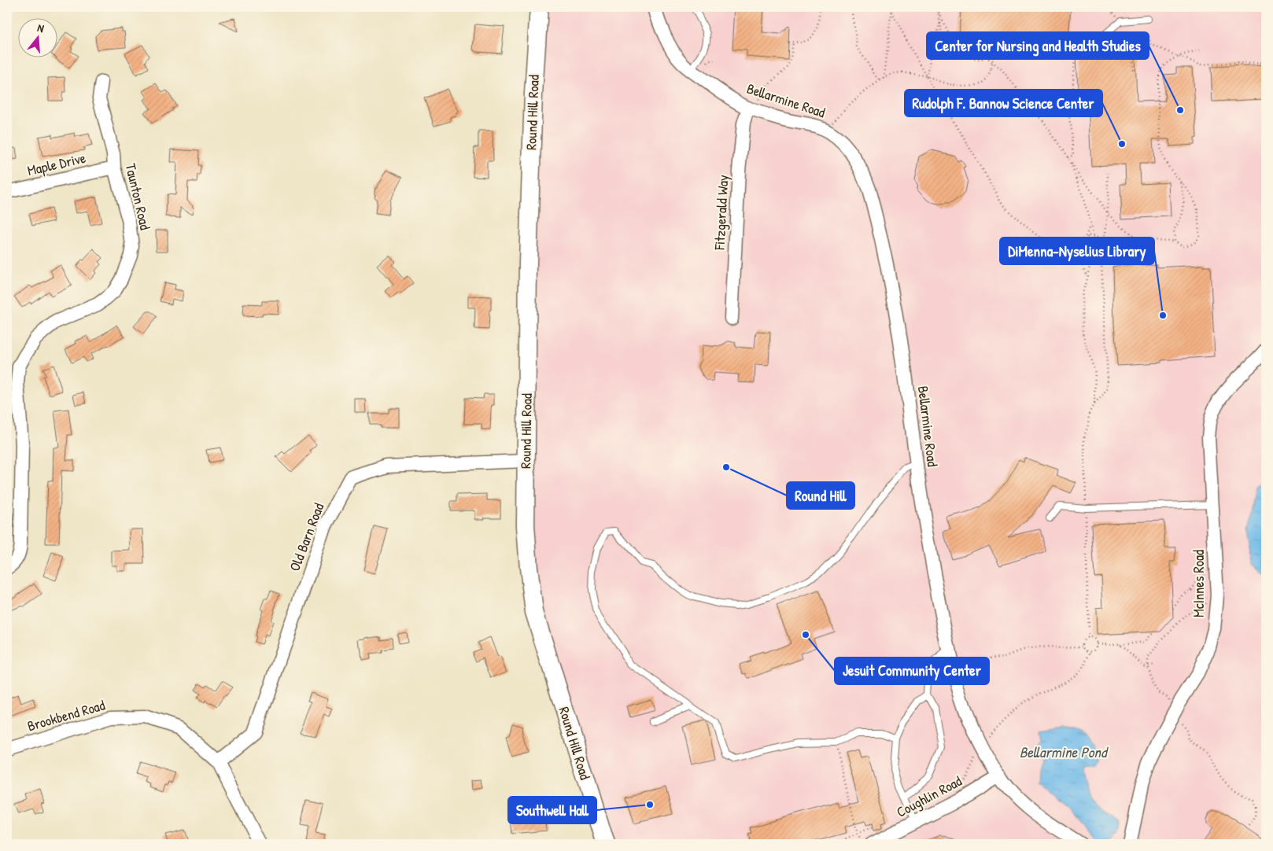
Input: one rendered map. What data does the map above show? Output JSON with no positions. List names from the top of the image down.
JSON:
{
  "streets": {
    "main road": ["Round Hill Road"],
    "street": [
      "Bellarmine Road",
      "Maple Drive",
      "Taunton Road",
      "Fitzgerald Way",
      "Old Barn Road",
      "McInnes Road",
      "Brookbend Road",
      "Coughlin Road"
    ]
  },
  "crossings": [
    ["Bellarmine Road", "Fitzgerald Way"],
    ["Bellarmine Road", "Coughlin Road"],
    ["Round Hill Road", "Old Barn Road"],
    ["Maple Drive", "Taunton Road"],
    ["Old Barn Road", "Brookbend Road"]
  ],
  "water": ["Bellarmine Pond"],
  "places": [
    "Center for Nursing and Health Studies",
    "Rudolph F. Bannow Science Center",
    "DiMenna-Nyselius Library",
    "Round Hill",
    "Jesuit Community Center",
    "Southwell Hall"
  ],
  "north": "top"
}
